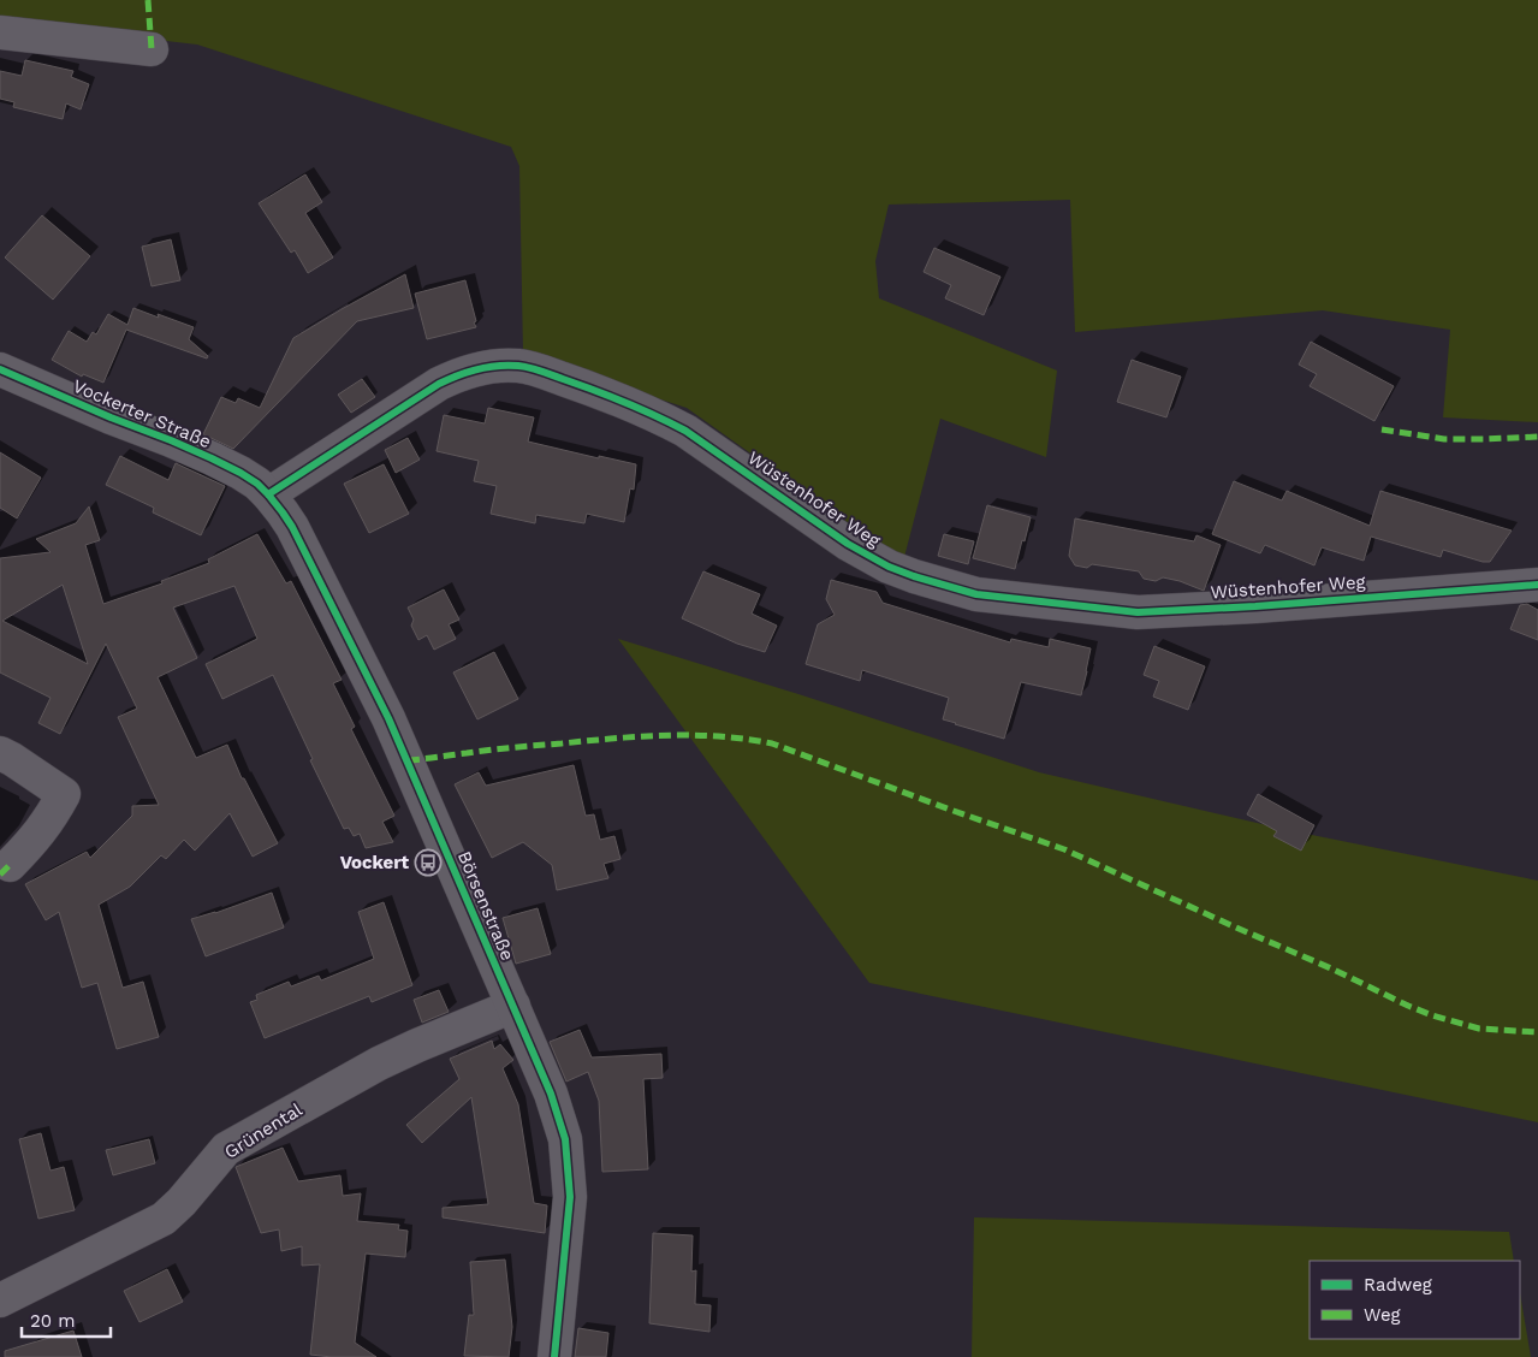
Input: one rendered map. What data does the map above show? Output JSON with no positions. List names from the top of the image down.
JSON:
{
  "streets": {
    "street": [
      "Vockerter Straße",
      "Wüstenhofer Weg",
      "Börsenstraße",
      "Grünental"
    ]
  },
  "crossings": [
    ["Vockerter Straße", "Wüstenhofer Weg"],
    ["Vockerter Straße", "Börsenstraße"],
    ["Wüstenhofer Weg", "Börsenstraße"],
    ["Börsenstraße", "Grünental"]
  ],
  "places": {
    "bus stop": ["Vockert"]
  },
  "legend": ["Radweg", "Weg"],
  "scale_bar": "20 m"
}
